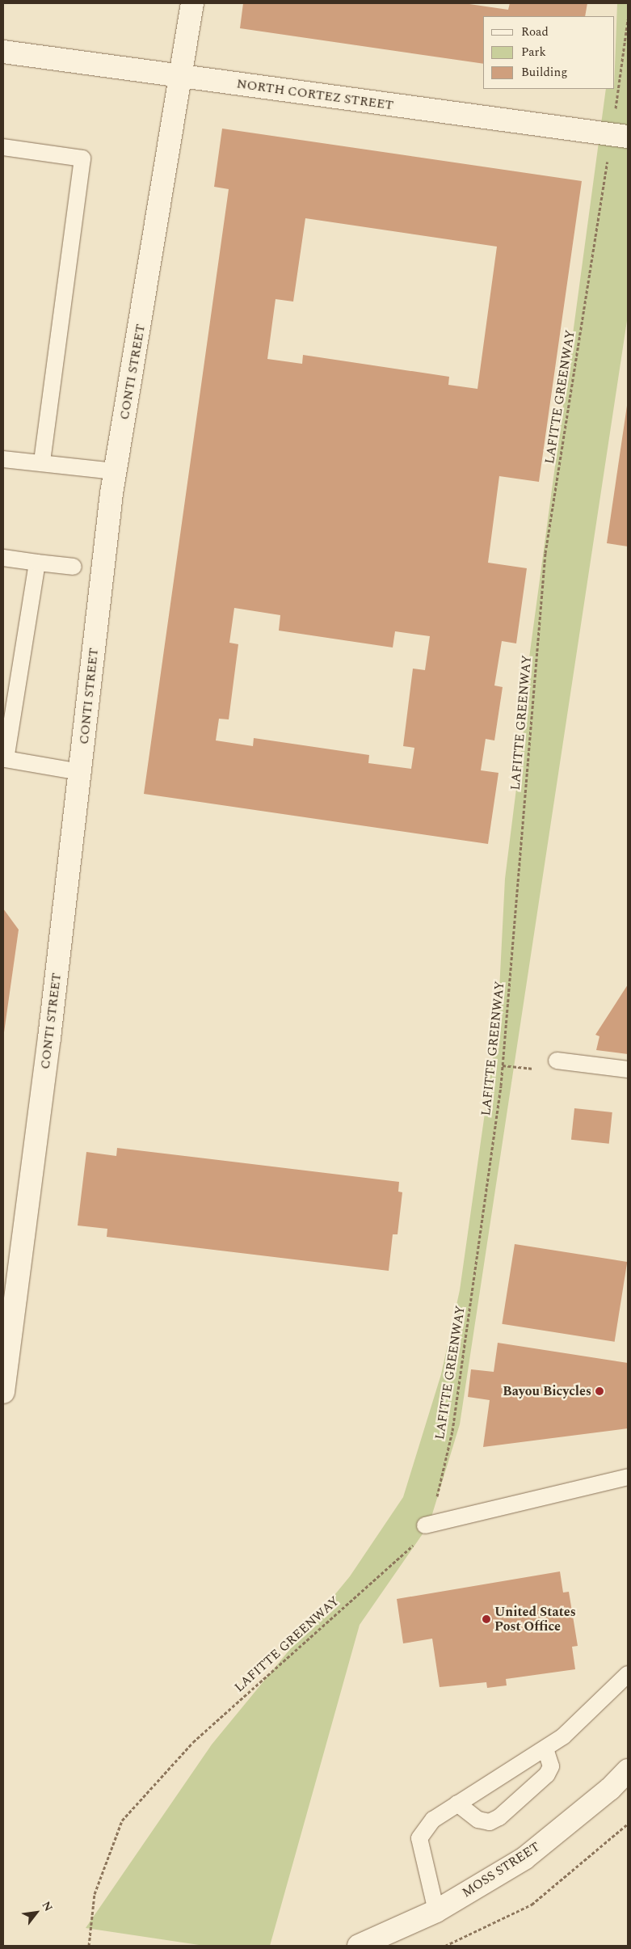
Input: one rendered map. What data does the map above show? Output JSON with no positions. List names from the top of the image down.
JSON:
{
  "streets": {
    "street": ["NORTH CORTEZ STREET", "CONTI STREET", "MOSS STREET"],
    "path": ["LAFITTE GREENWAY"]
  },
  "crossings": [
    ["NORTH CORTEZ STREET", "CONTI STREET"],
    ["NORTH CORTEZ STREET", "LAFITTE GREENWAY"]
  ],
  "places": ["Bayou Bicycles", "United States Post Office"],
  "legend": ["Road", "Park", "Building"],
  "north": "top right"
}
